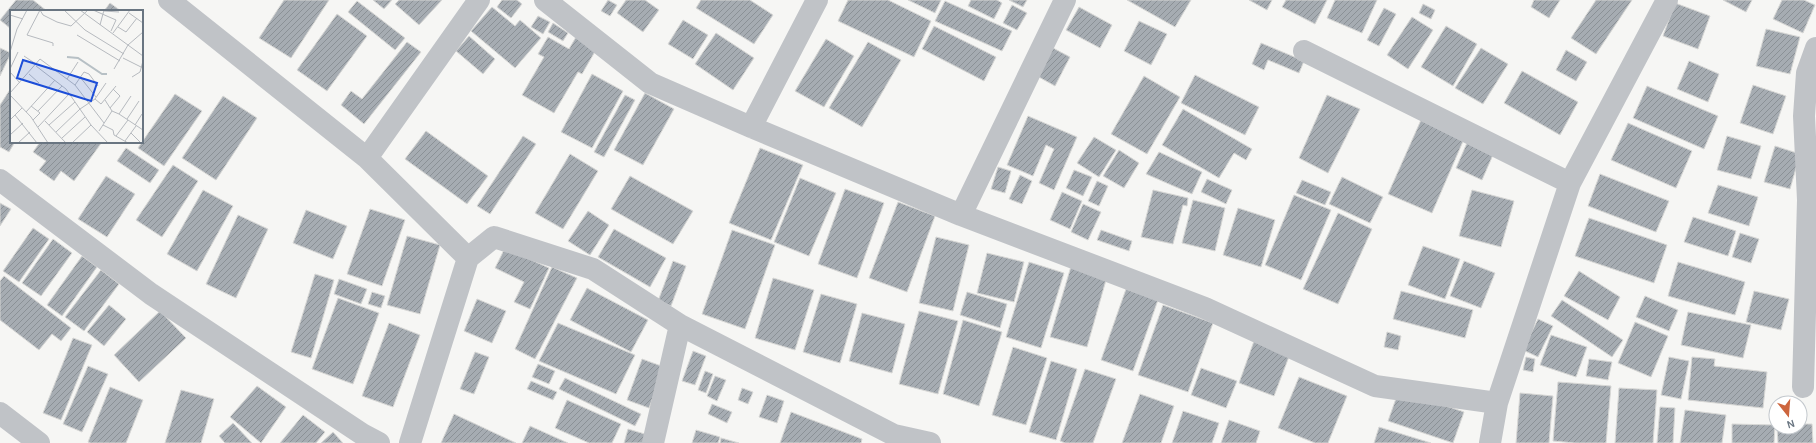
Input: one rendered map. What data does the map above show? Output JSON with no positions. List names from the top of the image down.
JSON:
{
  "north": "bottom"
}
